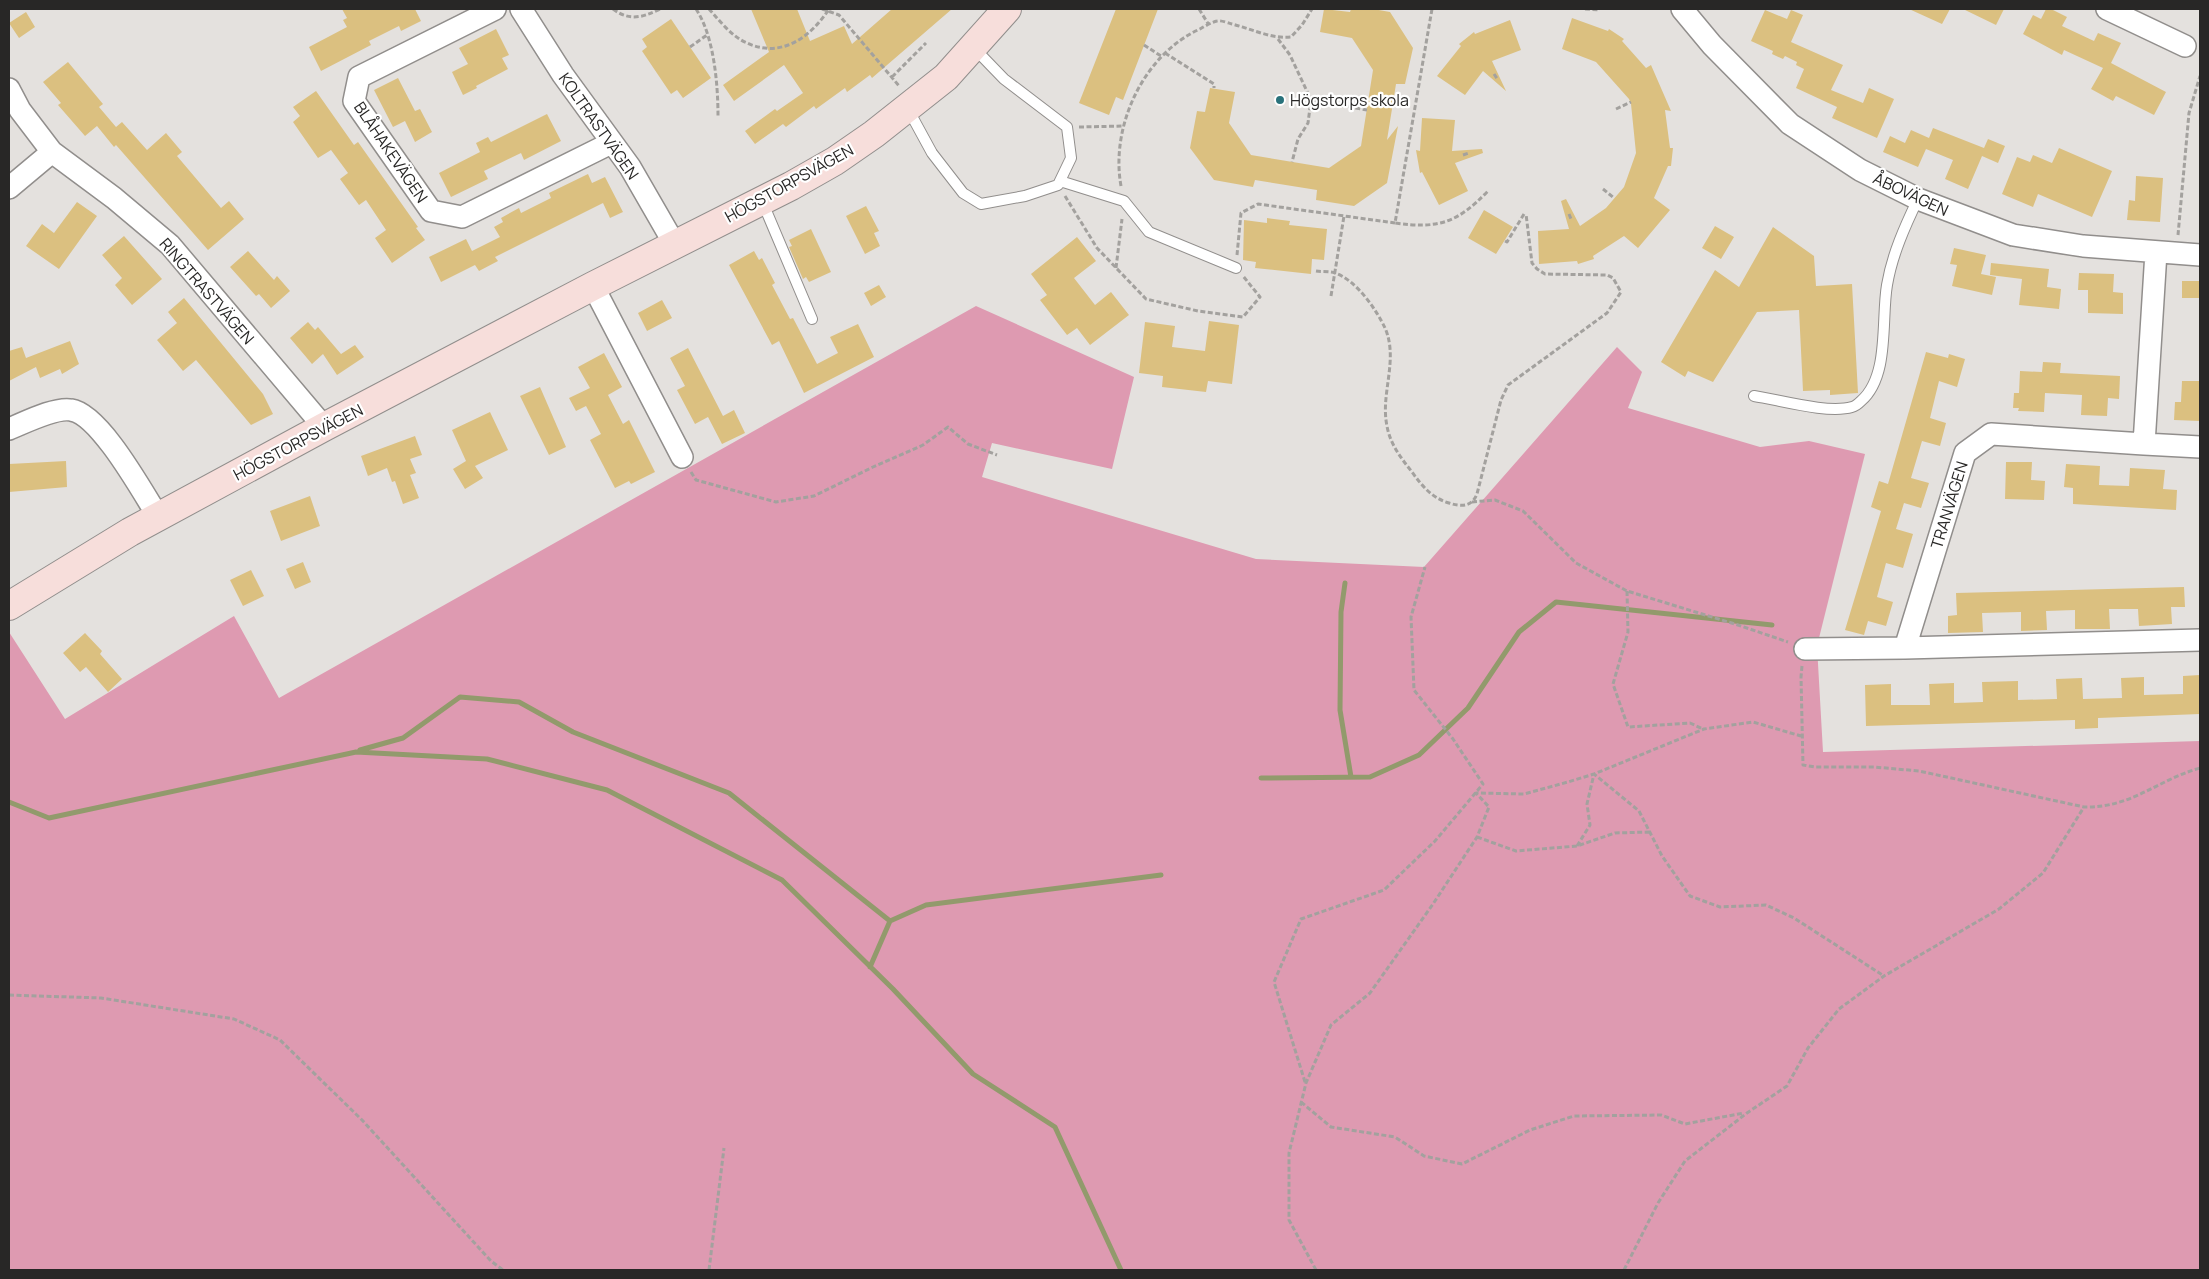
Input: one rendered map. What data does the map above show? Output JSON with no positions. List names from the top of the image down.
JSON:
{
  "streets": {
    "street": [
      "KOLTRASTVÄGEN",
      "BLÅHAKEVÄGEN",
      "HÖGSTORPSVÄGEN",
      "ÅBOVÄGEN",
      "RINGTRASTVÄGEN",
      "TRANVÄGEN"
    ]
  },
  "crossings": [
    ["KOLTRASTVÄGEN", "BLÅHAKEVÄGEN"],
    ["KOLTRASTVÄGEN", "HÖGSTORPSVÄGEN"],
    ["HÖGSTORPSVÄGEN", "RINGTRASTVÄGEN"]
  ],
  "places": ["Högstorps skola"]
}
